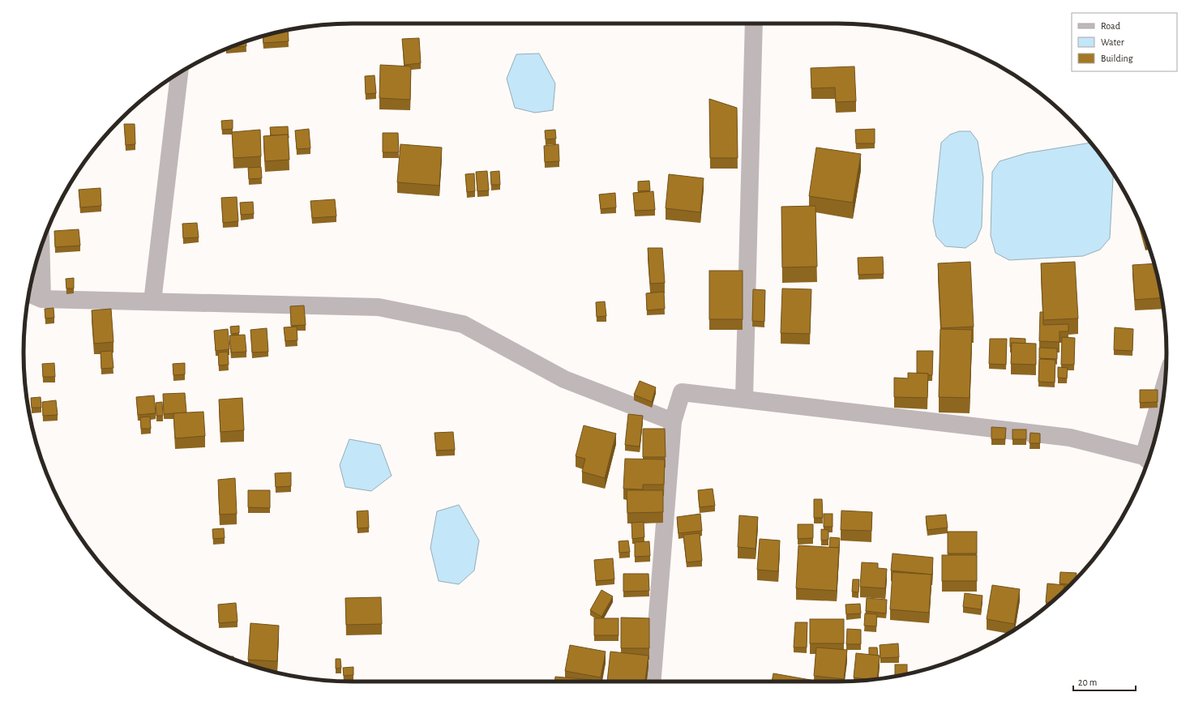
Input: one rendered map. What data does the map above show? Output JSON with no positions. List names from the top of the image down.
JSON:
{
  "legend": ["Road", "Water", "Building"],
  "scale_bar": "20 m"
}
